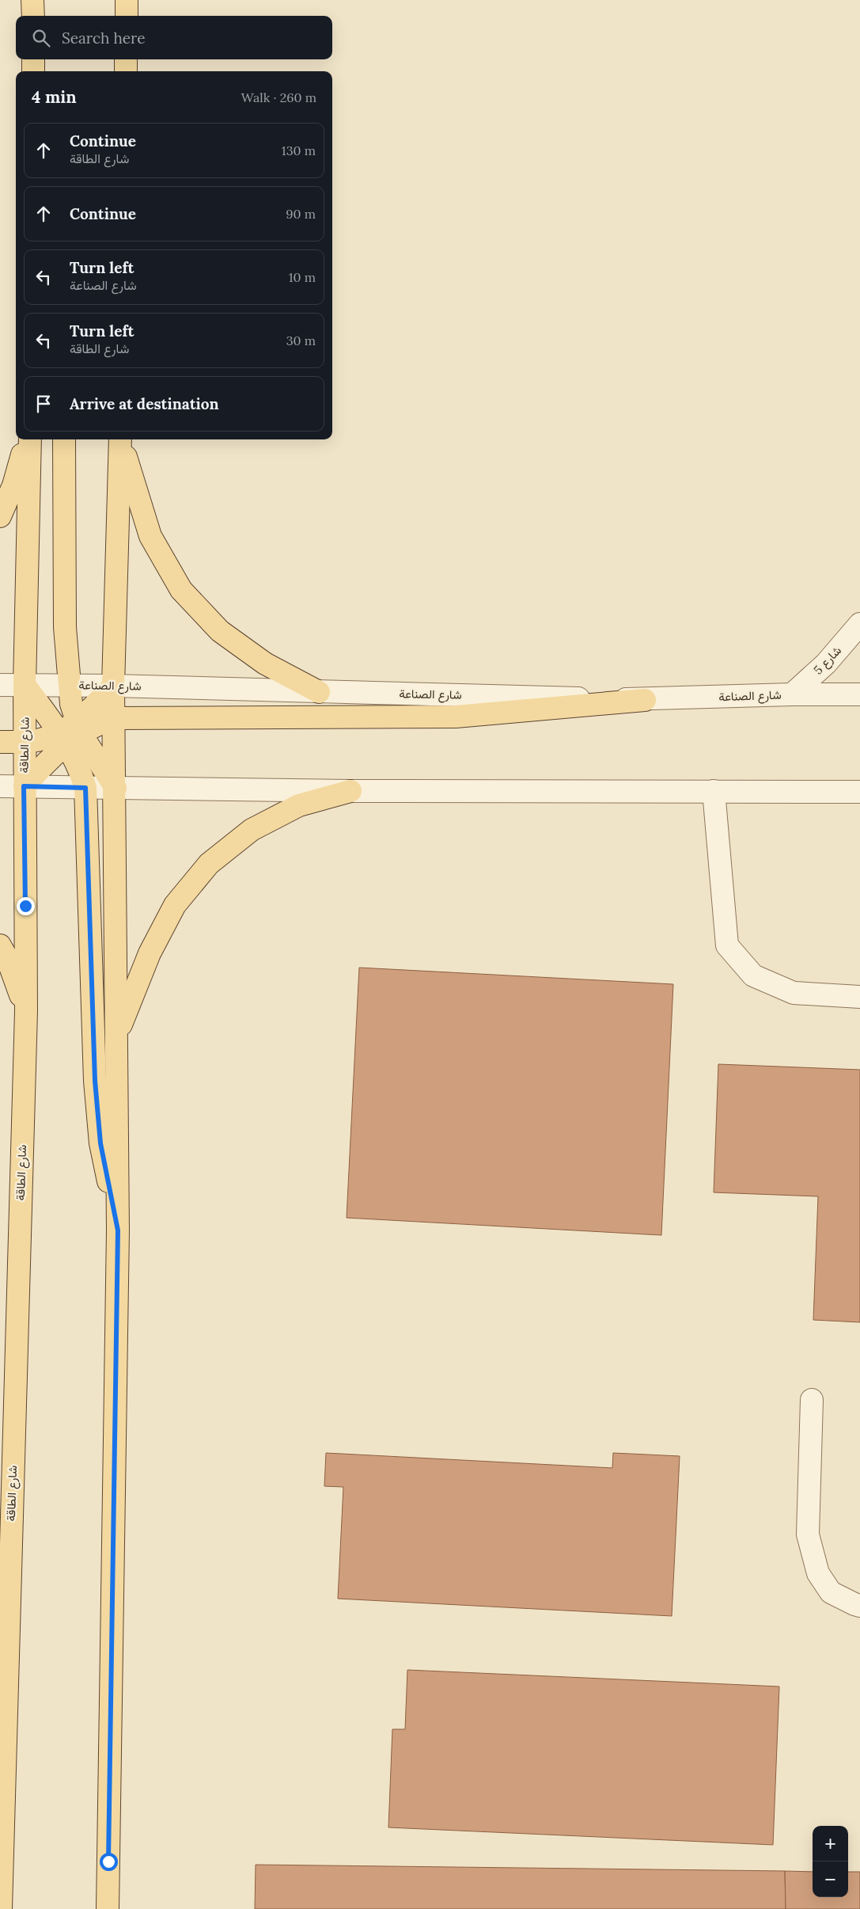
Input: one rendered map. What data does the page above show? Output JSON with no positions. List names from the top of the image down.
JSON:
{
  "streets": {
    "main road": ["شارع الطاقة"],
    "street": ["شارع 5", "شارع الصناعة"]
  },
  "crossings": [
    ["شارع 5", "شارع الصناعة"],
    ["شارع الصناعة", "شارع الطاقة"]
  ],
  "page": {
    "search": "Search here",
    "heading": ["4 min", "Walk · 260 m"],
    "list": [
      ["Continue", "شارع الطاقة", "130 m"],
      ["Continue", "90 m"],
      ["Turn left", "شارع الصناعة", "10 m"],
      ["Turn left", "شارع الطاقة", "30 m"],
      "Arrive at destination"
    ],
    "map_buttons": ["+", "−"]
  }
}
